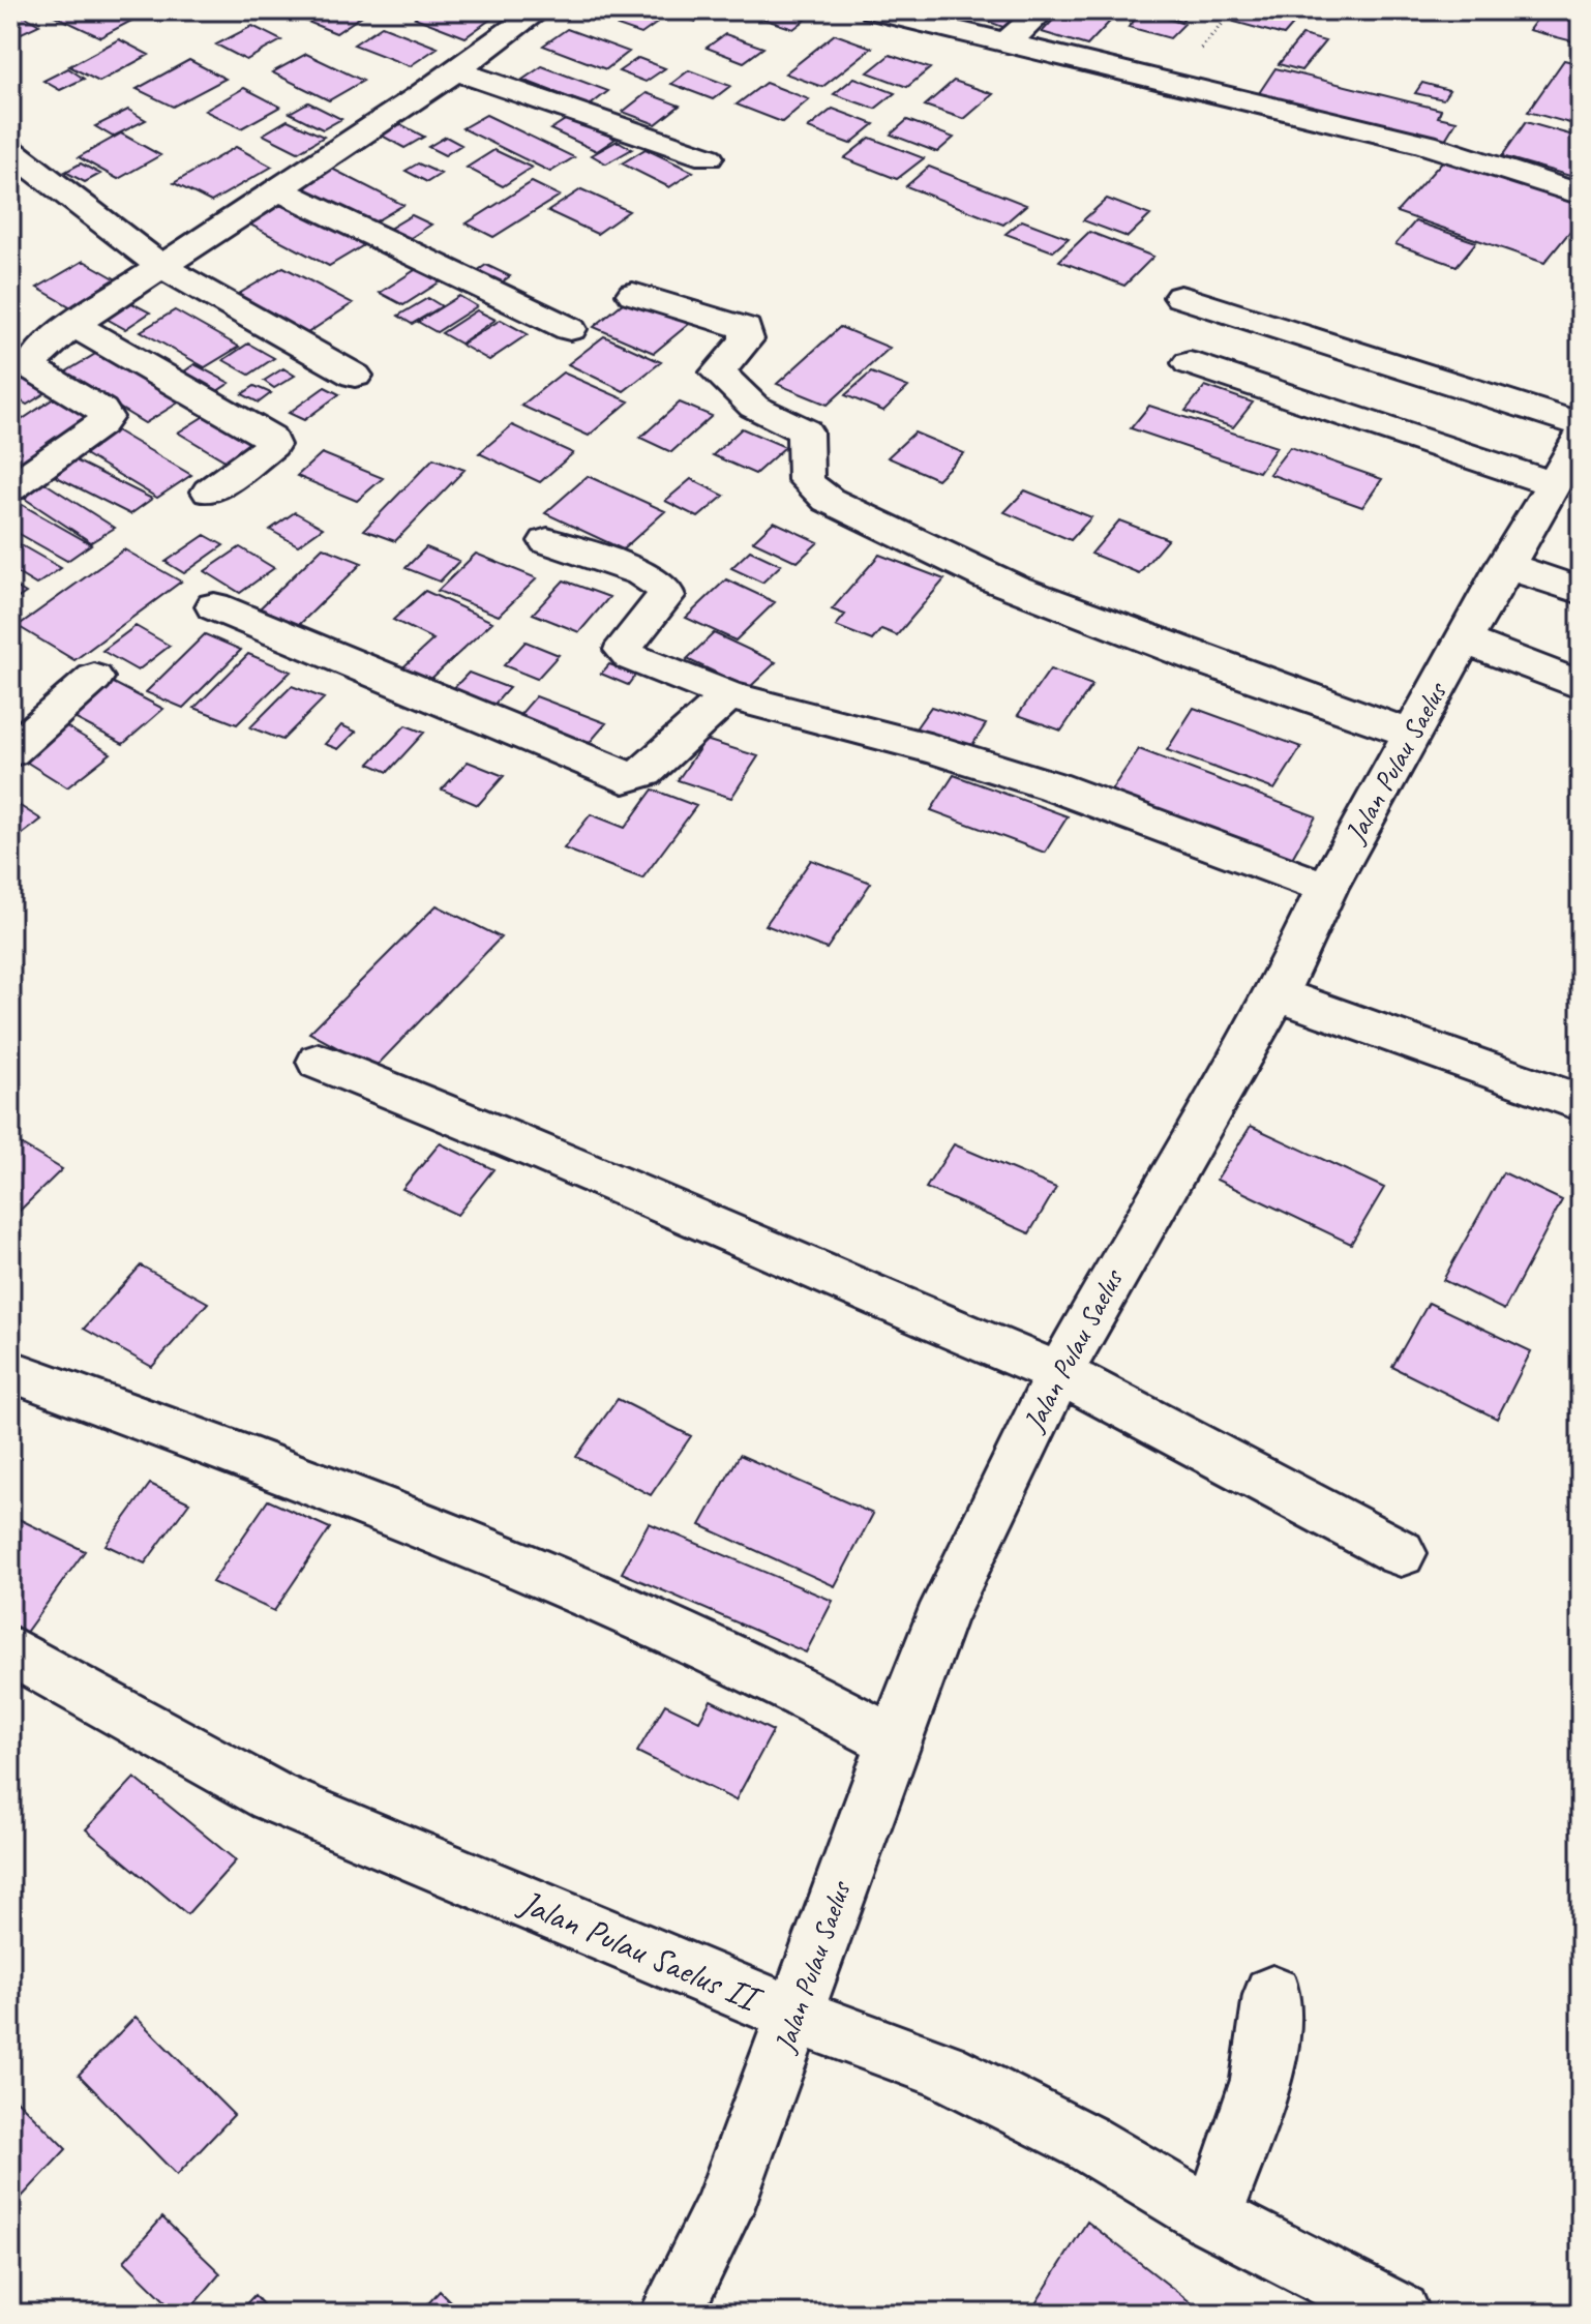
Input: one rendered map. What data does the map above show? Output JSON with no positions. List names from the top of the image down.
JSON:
{
  "streets": {
    "street": ["Jalan Pulau Saelus", "Jalan Pulau Saelus II"]
  },
  "crossings": [
    ["Jalan Pulau Saelus", "Jalan Pulau Saelus II"]
  ]
}
